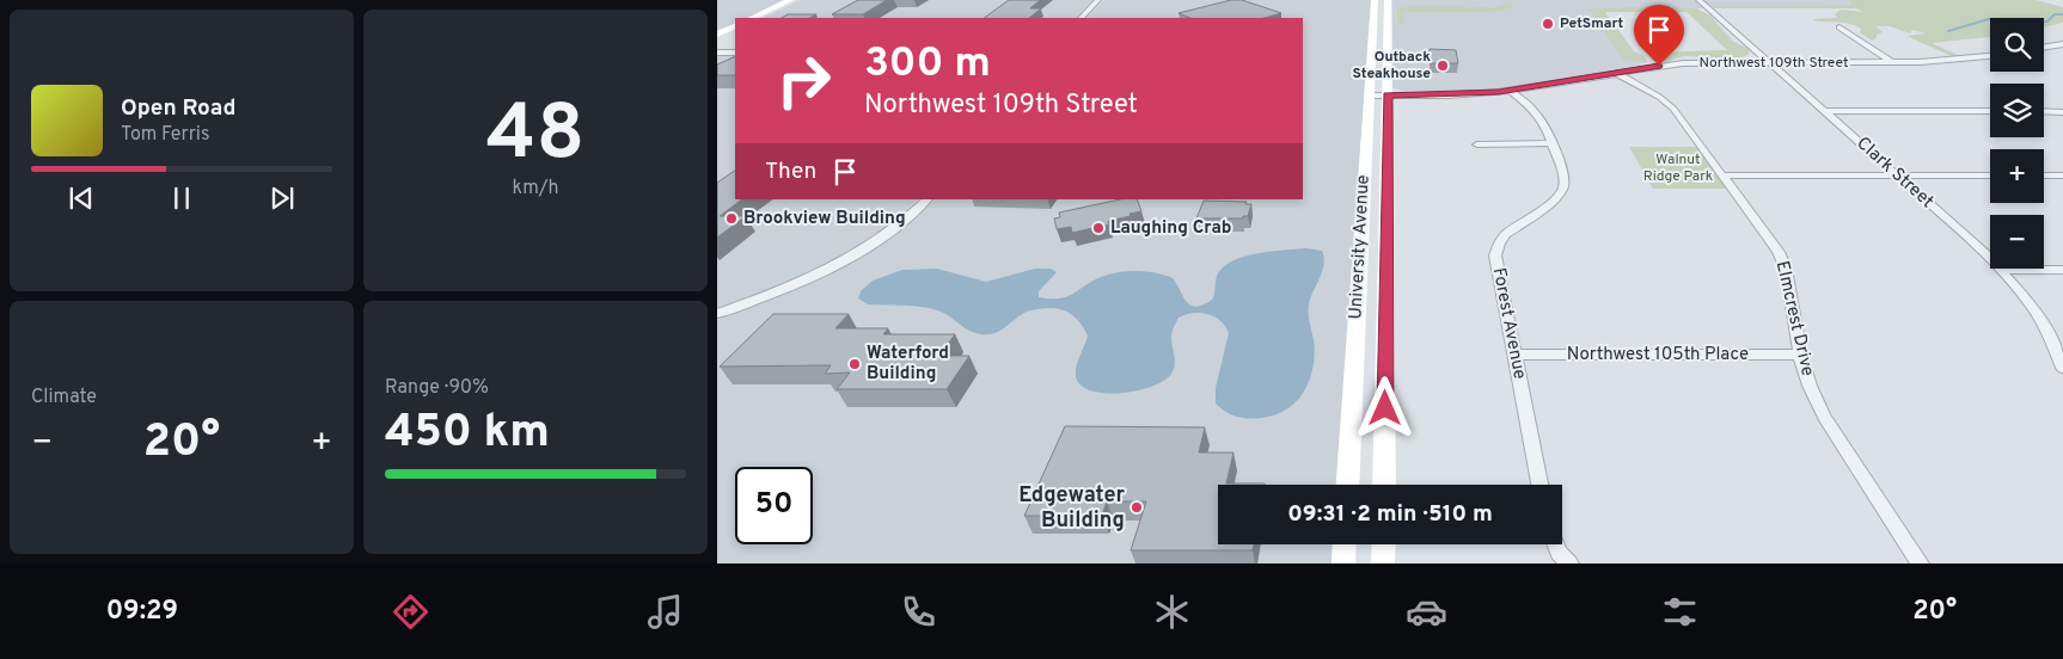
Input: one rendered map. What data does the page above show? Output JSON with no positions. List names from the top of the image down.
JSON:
{
  "streets": {
    "main road": ["University Avenue"],
    "street": [
      "Northwest 109th Street",
      "Clark Street",
      "Elmcrest Drive",
      "Forest Avenue",
      "Northwest 105th Place"
    ]
  },
  "crossings": [
    ["Northwest 109th Street", "Clark Street"],
    ["Northwest 109th Street", "University Avenue"],
    ["Northwest 109th Street", "Elmcrest Drive"],
    ["Northwest 109th Street", "Forest Avenue"],
    ["Elmcrest Drive", "Northwest 105th Place"],
    ["Forest Avenue", "Northwest 105th Place"]
  ],
  "parks": ["Walnut Ridge Park"],
  "places": [
    "PetSmart",
    "Outback Steakhouse",
    "Brookview Building",
    "Laughing Crab",
    "Waterford Building",
    "Edgewater Building"
  ],
  "page": {
    "tile": [
      ["48", "km/h"],
      "Climate",
      ["Range · 90%", "450 km"]
    ],
    "map_buttons": ["+", "−"],
    "turn": ["300 m", "Northwest 109th Street"],
    "song": ["Open Road", "Tom Ferris"],
    "then": "Then",
    "heat": ["−", "20°", "+"],
    "limit": "50",
    "trip": "09:31 · 2 min · 510 m",
    "tabs": ["09:29", "20°"]
  }
}
